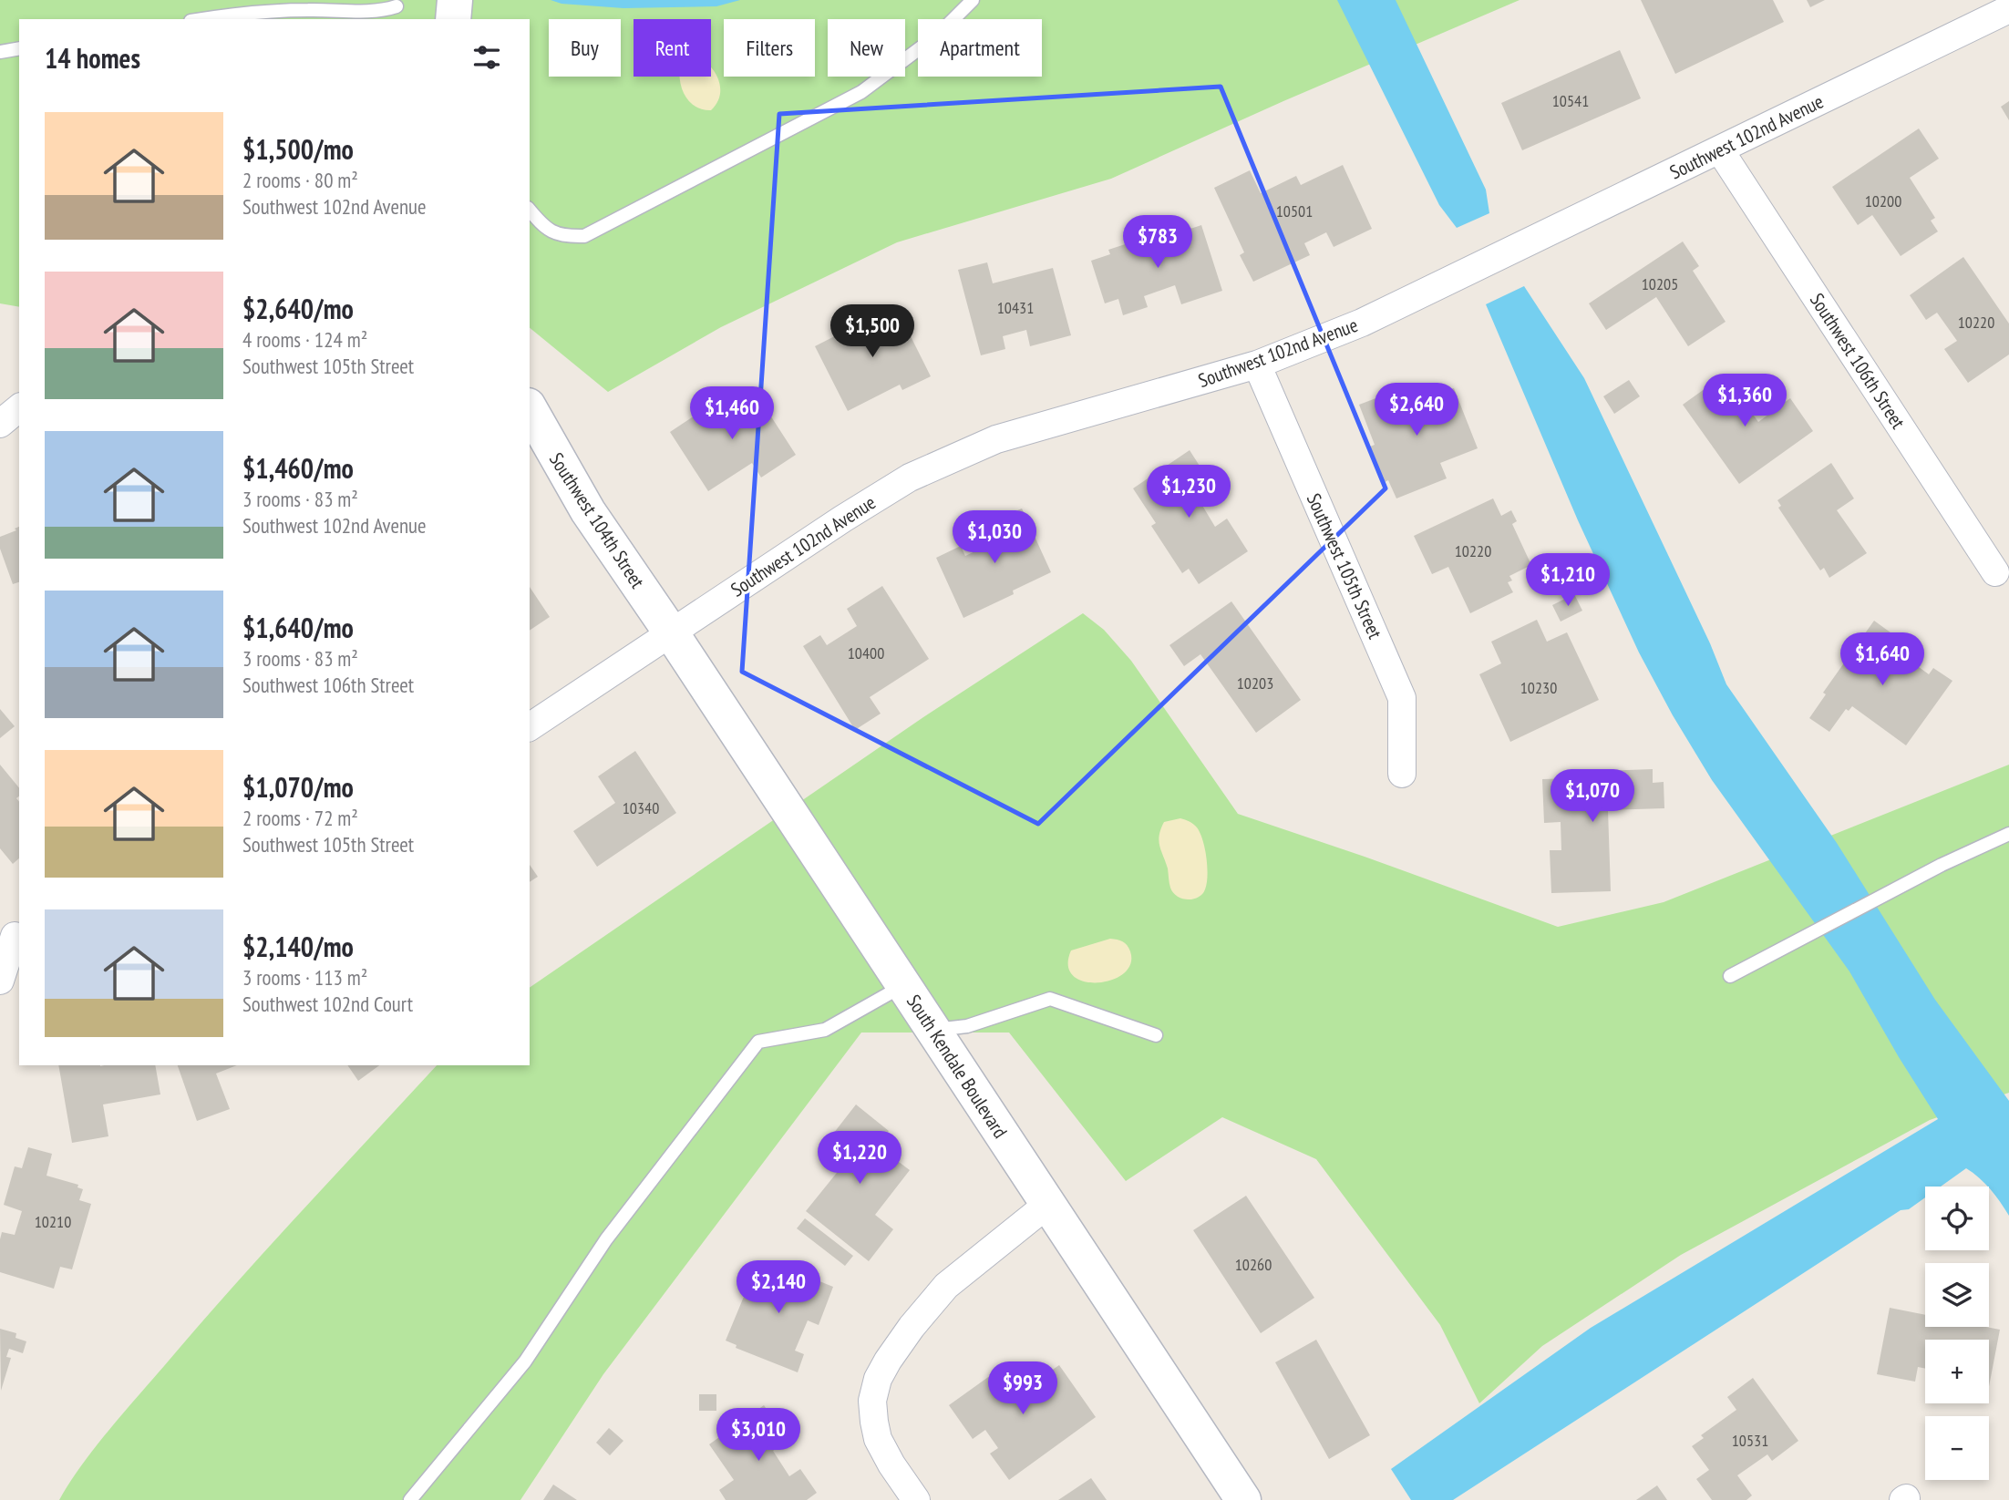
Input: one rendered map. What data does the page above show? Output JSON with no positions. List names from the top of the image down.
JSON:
{
  "streets": {
    "street": [
      "Southwest 102nd Avenue",
      "Southwest 106th Street",
      "Southwest 104th Street",
      "Southwest 105th Street",
      "South Kendale Boulevard"
    ]
  },
  "crossings": [
    ["Southwest 102nd Avenue", "Southwest 106th Street"],
    ["Southwest 102nd Avenue", "Southwest 104th Street"],
    ["Southwest 102nd Avenue", "Southwest 105th Street"],
    ["Southwest 102nd Avenue", "South Kendale Boulevard"],
    ["Southwest 104th Street", "South Kendale Boulevard"]
  ],
  "house_numbers": [
    "10541",
    "10200",
    "10501",
    "10205",
    "10431",
    "10220",
    "10220",
    "10400",
    "10203",
    "10230",
    "10340",
    "10210",
    "10260",
    "10531"
  ],
  "page": {
    "chip": [
      "Buy",
      "Rent",
      "Filters",
      "New",
      "Apartment"
    ],
    "heading": "14 homes",
    "list": [
      {
        "name": "$1,500/mo",
        "note": "2 rooms · 80 m² · Southwest 102nd Avenue"
      },
      {
        "name": "$2,640/mo",
        "note": "4 rooms · 124 m² · Southwest 105th Street"
      },
      {
        "name": "$1,460/mo",
        "note": "3 rooms · 83 m² · Southwest 102nd Avenue"
      },
      {
        "name": "$1,640/mo",
        "note": "3 rooms · 83 m² · Southwest 106th Street"
      },
      {
        "name": "$1,070/mo",
        "note": "2 rooms · 72 m² · Southwest 105th Street"
      },
      {
        "name": "$2,140/mo",
        "note": "3 rooms · 113 m² · Southwest 102nd Court"
      }
    ],
    "price": [
      "$783",
      "$1,500",
      "$1,360",
      "$2,640",
      "$1,460",
      "$1,230",
      "$1,030",
      "$1,210",
      "$1,640",
      "$1,070",
      "$1,220",
      "$2,140",
      "$993",
      "$3,010"
    ],
    "map_buttons": ["+", "−"]
  }
}
